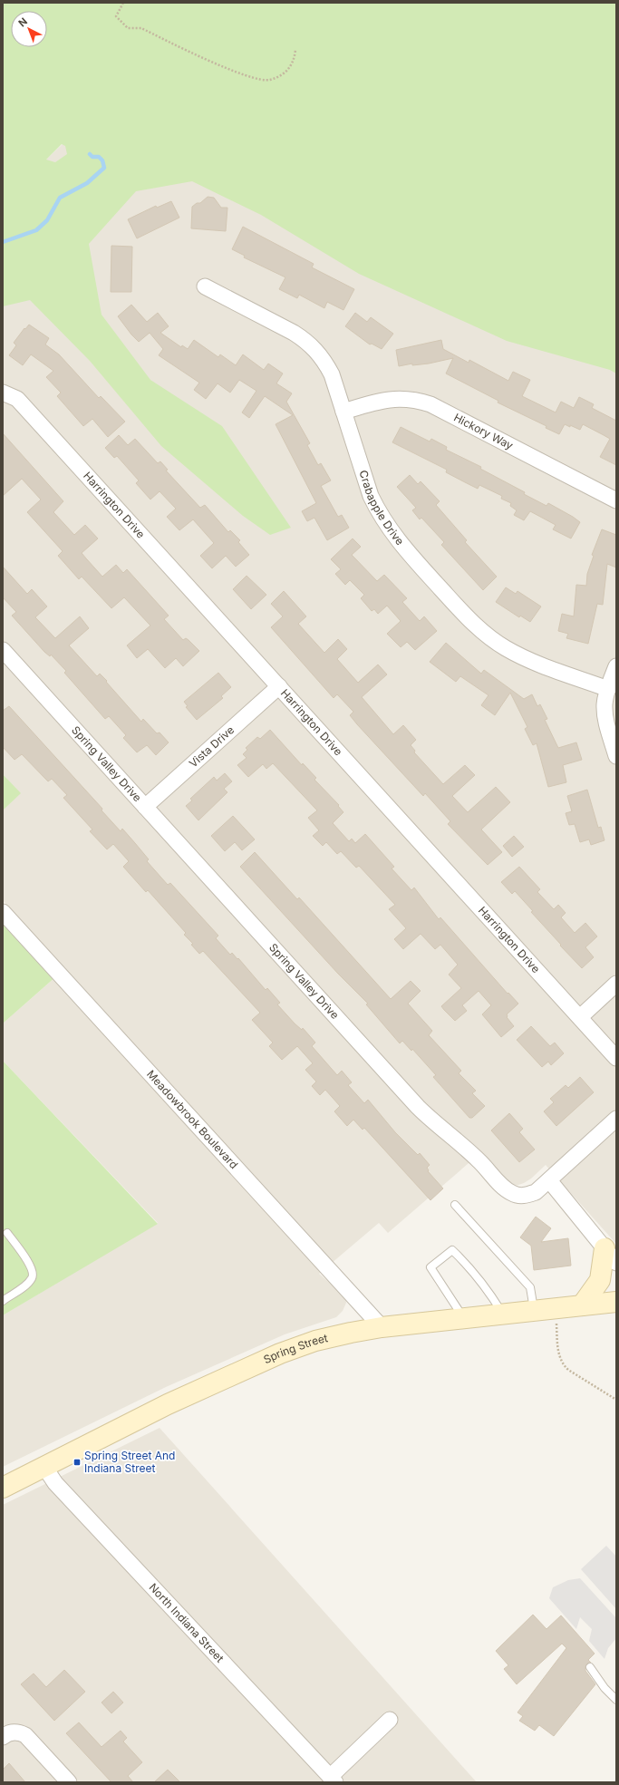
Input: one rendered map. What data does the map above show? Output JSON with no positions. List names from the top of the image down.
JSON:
{
  "streets": {
    "main road": ["Spring Street"],
    "street": [
      "Hickory Way",
      "Harrington Drive",
      "Crabapple Drive",
      "Vista Drive",
      "Spring Valley Drive",
      "Meadowbrook Boulevard",
      "North Indiana Street"
    ]
  },
  "crossings": [
    ["Hickory Way", "Crabapple Drive"],
    ["Harrington Drive", "Vista Drive"],
    ["Vista Drive", "Spring Valley Drive"],
    ["Meadowbrook Boulevard", "Spring Street"],
    ["Spring Street", "North Indiana Street"]
  ],
  "places": {
    "transit": ["Spring Street And Indiana Street"]
  },
  "north": "top left"
}
